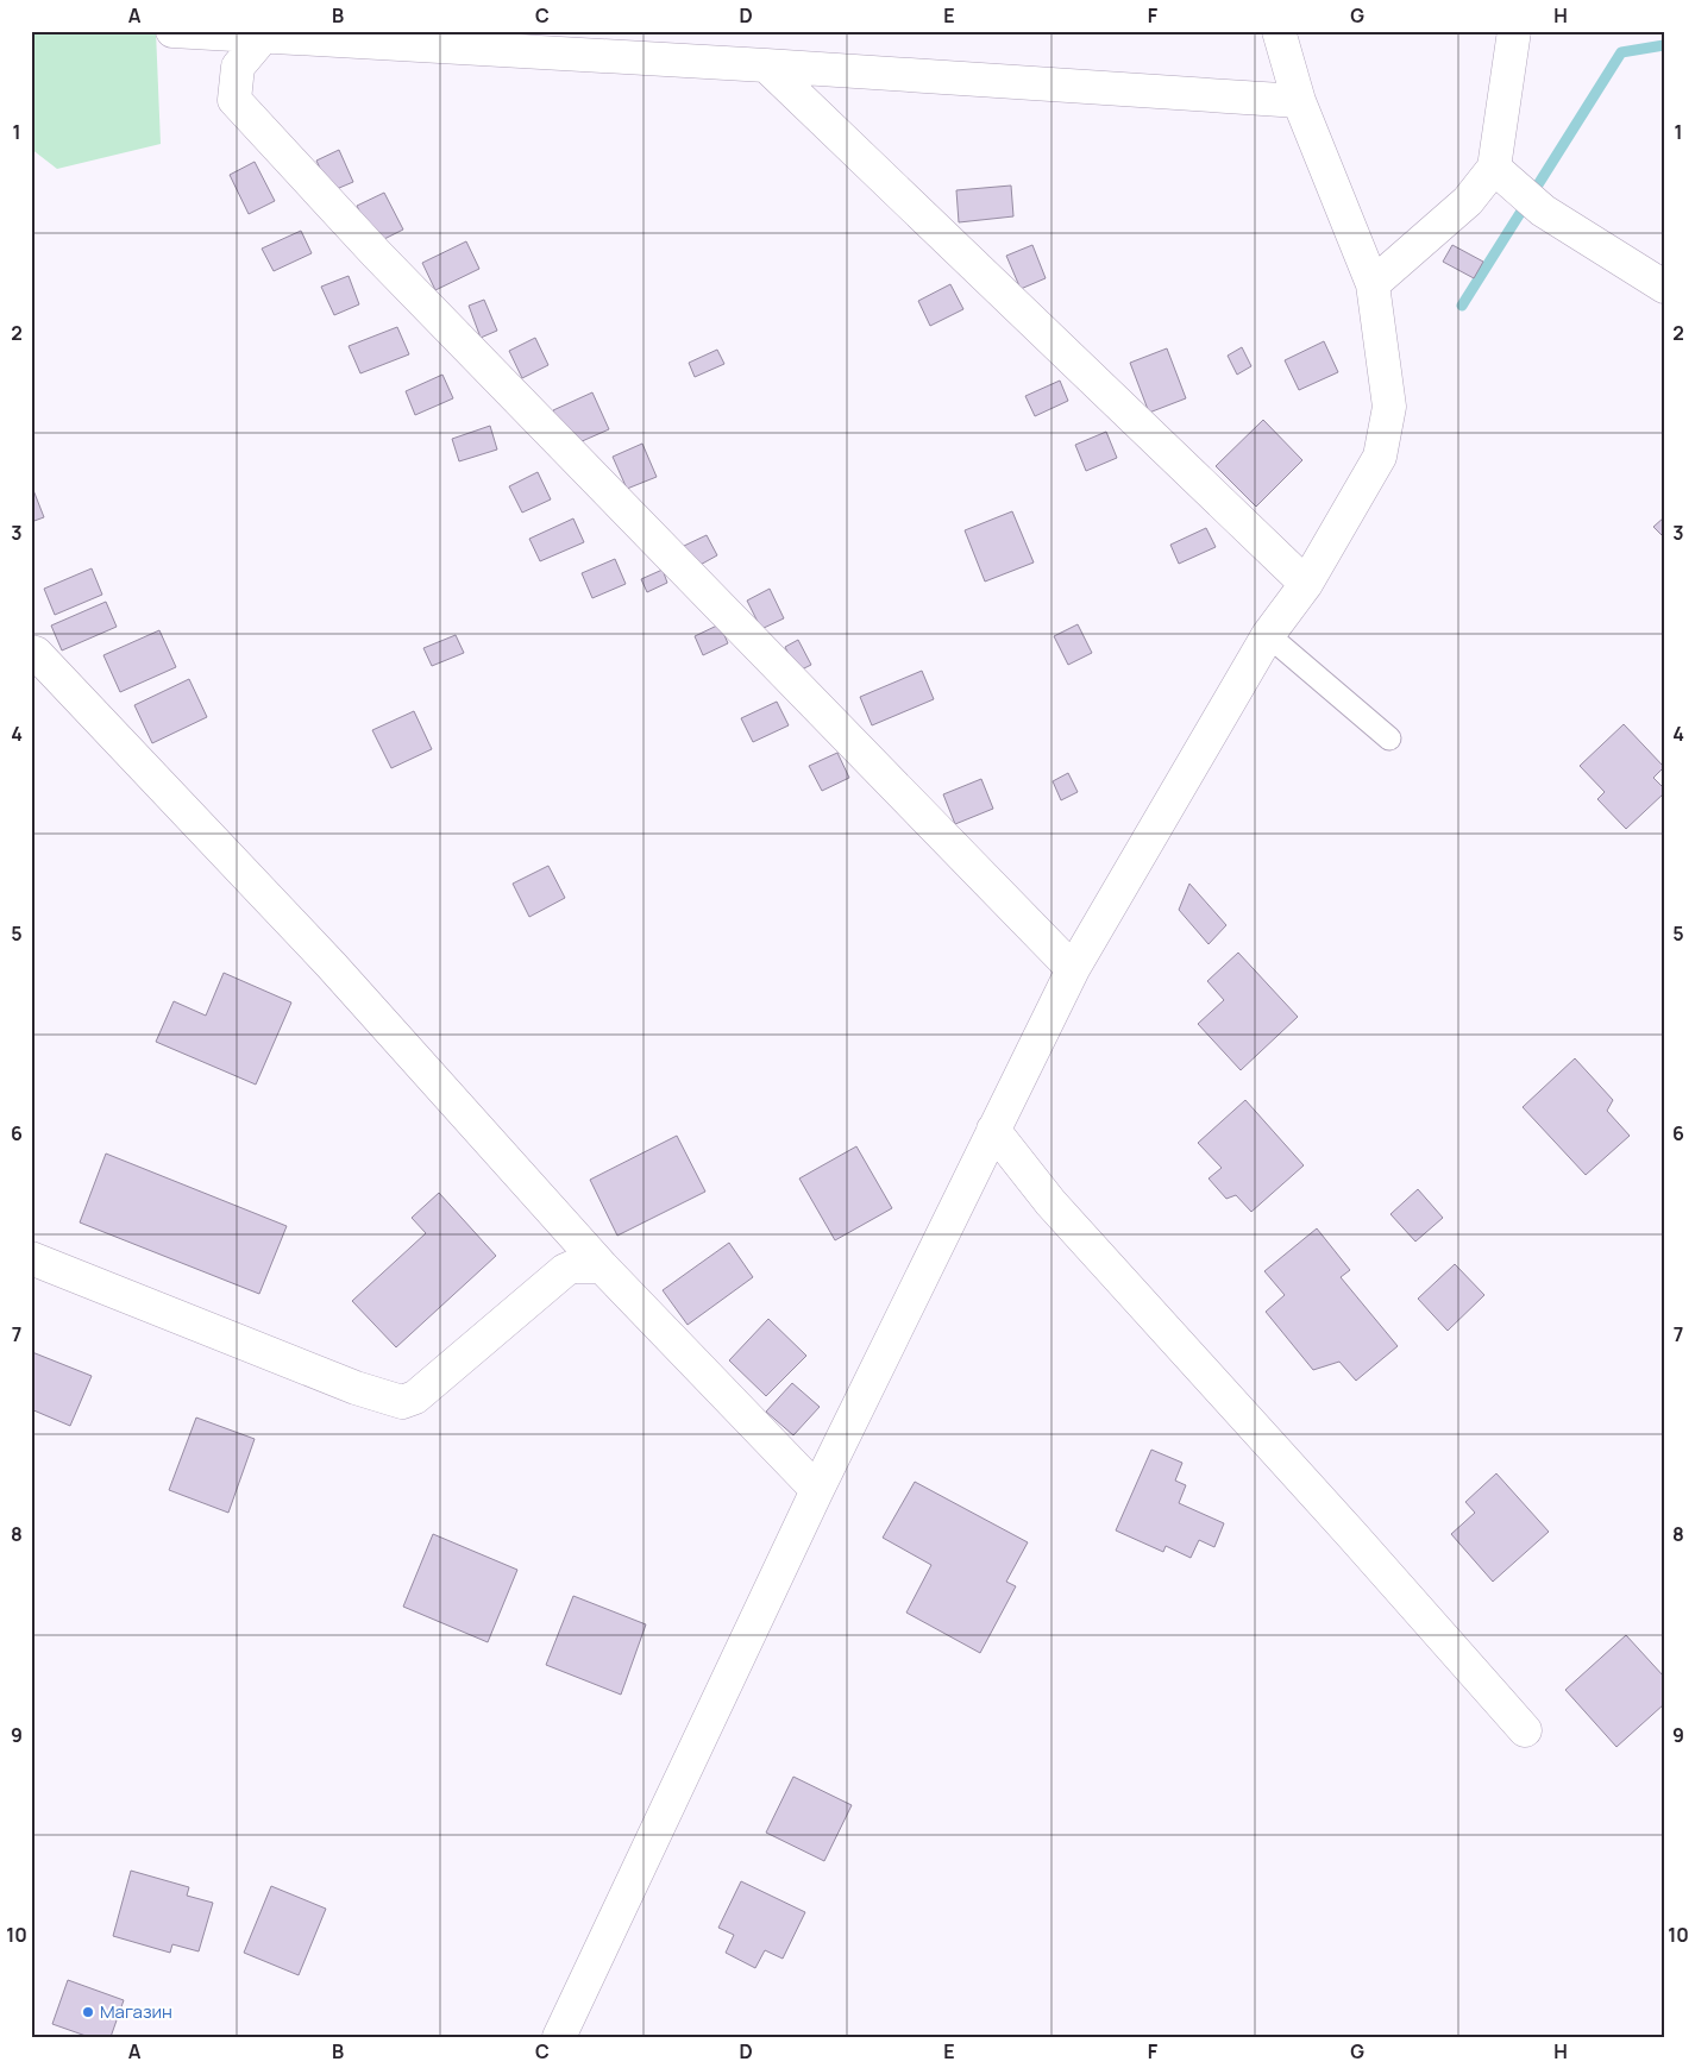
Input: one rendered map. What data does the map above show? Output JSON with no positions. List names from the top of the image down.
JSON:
{
  "places": ["Магазин"],
  "grid": {
    "columns": [
      "A",
      "B",
      "C",
      "D",
      "E",
      "F",
      "G",
      "H"
    ],
    "rows": [
      "1",
      "2",
      "3",
      "4",
      "5",
      "6",
      "7",
      "8",
      "9",
      "10"
    ]
  }
}
